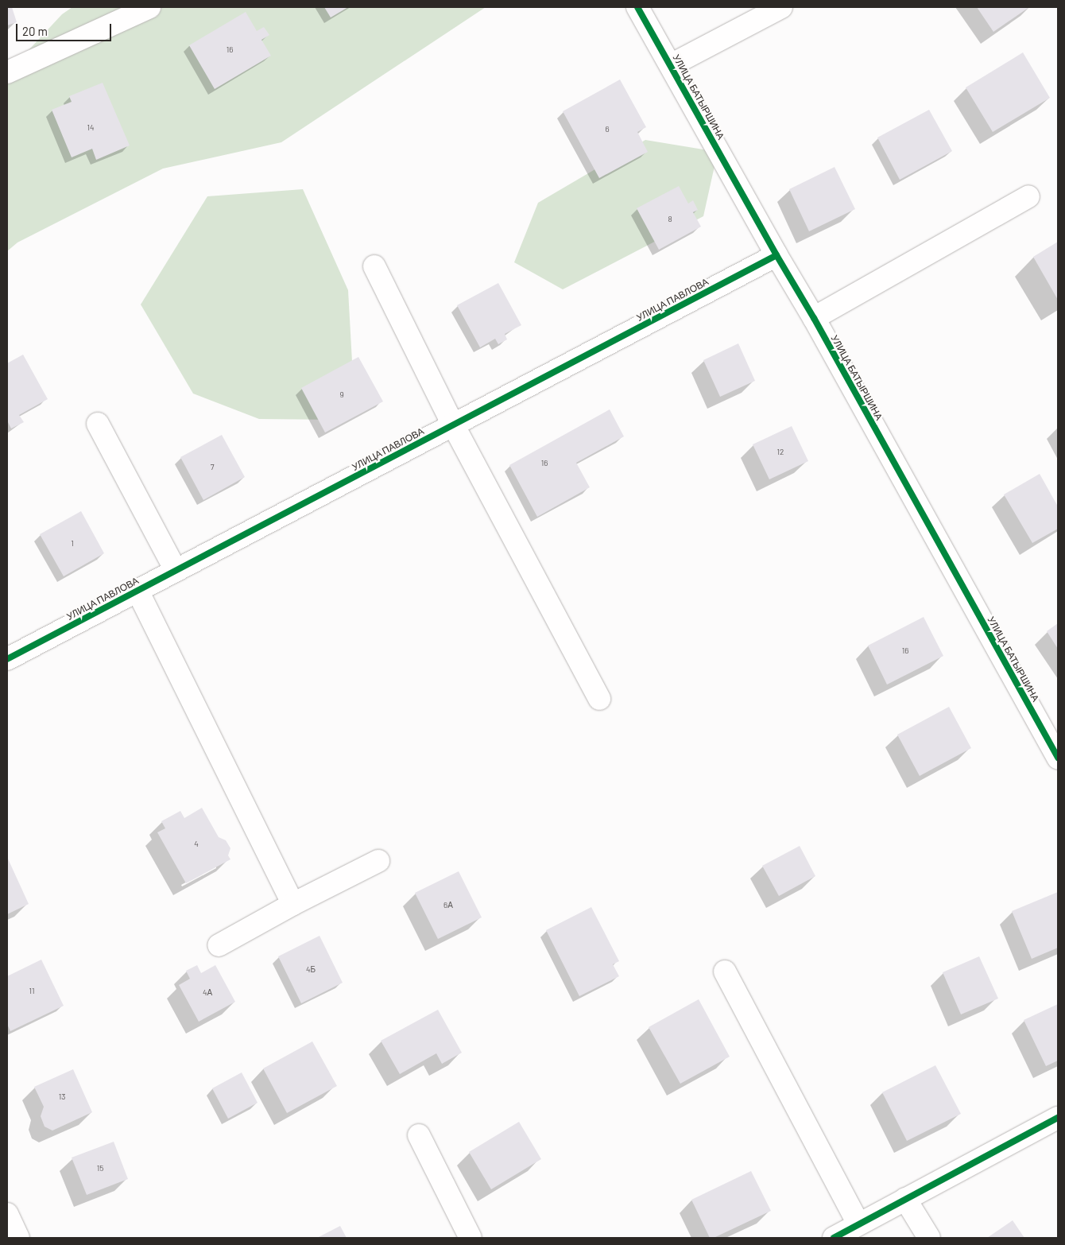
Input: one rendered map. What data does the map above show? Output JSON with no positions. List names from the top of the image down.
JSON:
{
  "streets": {
    "street": ["УЛИЦА БАТЫРШИНА", "УЛИЦА ПАВЛОВА"]
  },
  "crossings": [
    ["УЛИЦА БАТЫРШИНА", "УЛИЦА ПАВЛОВА"]
  ],
  "house_numbers": [
    "16",
    "14",
    "6",
    "8",
    "9",
    "12",
    "16",
    "7",
    "1",
    "16",
    "4",
    "6А",
    "4Б",
    "11",
    "4А",
    "13",
    "15"
  ],
  "scale_bar": "20 m"
}
